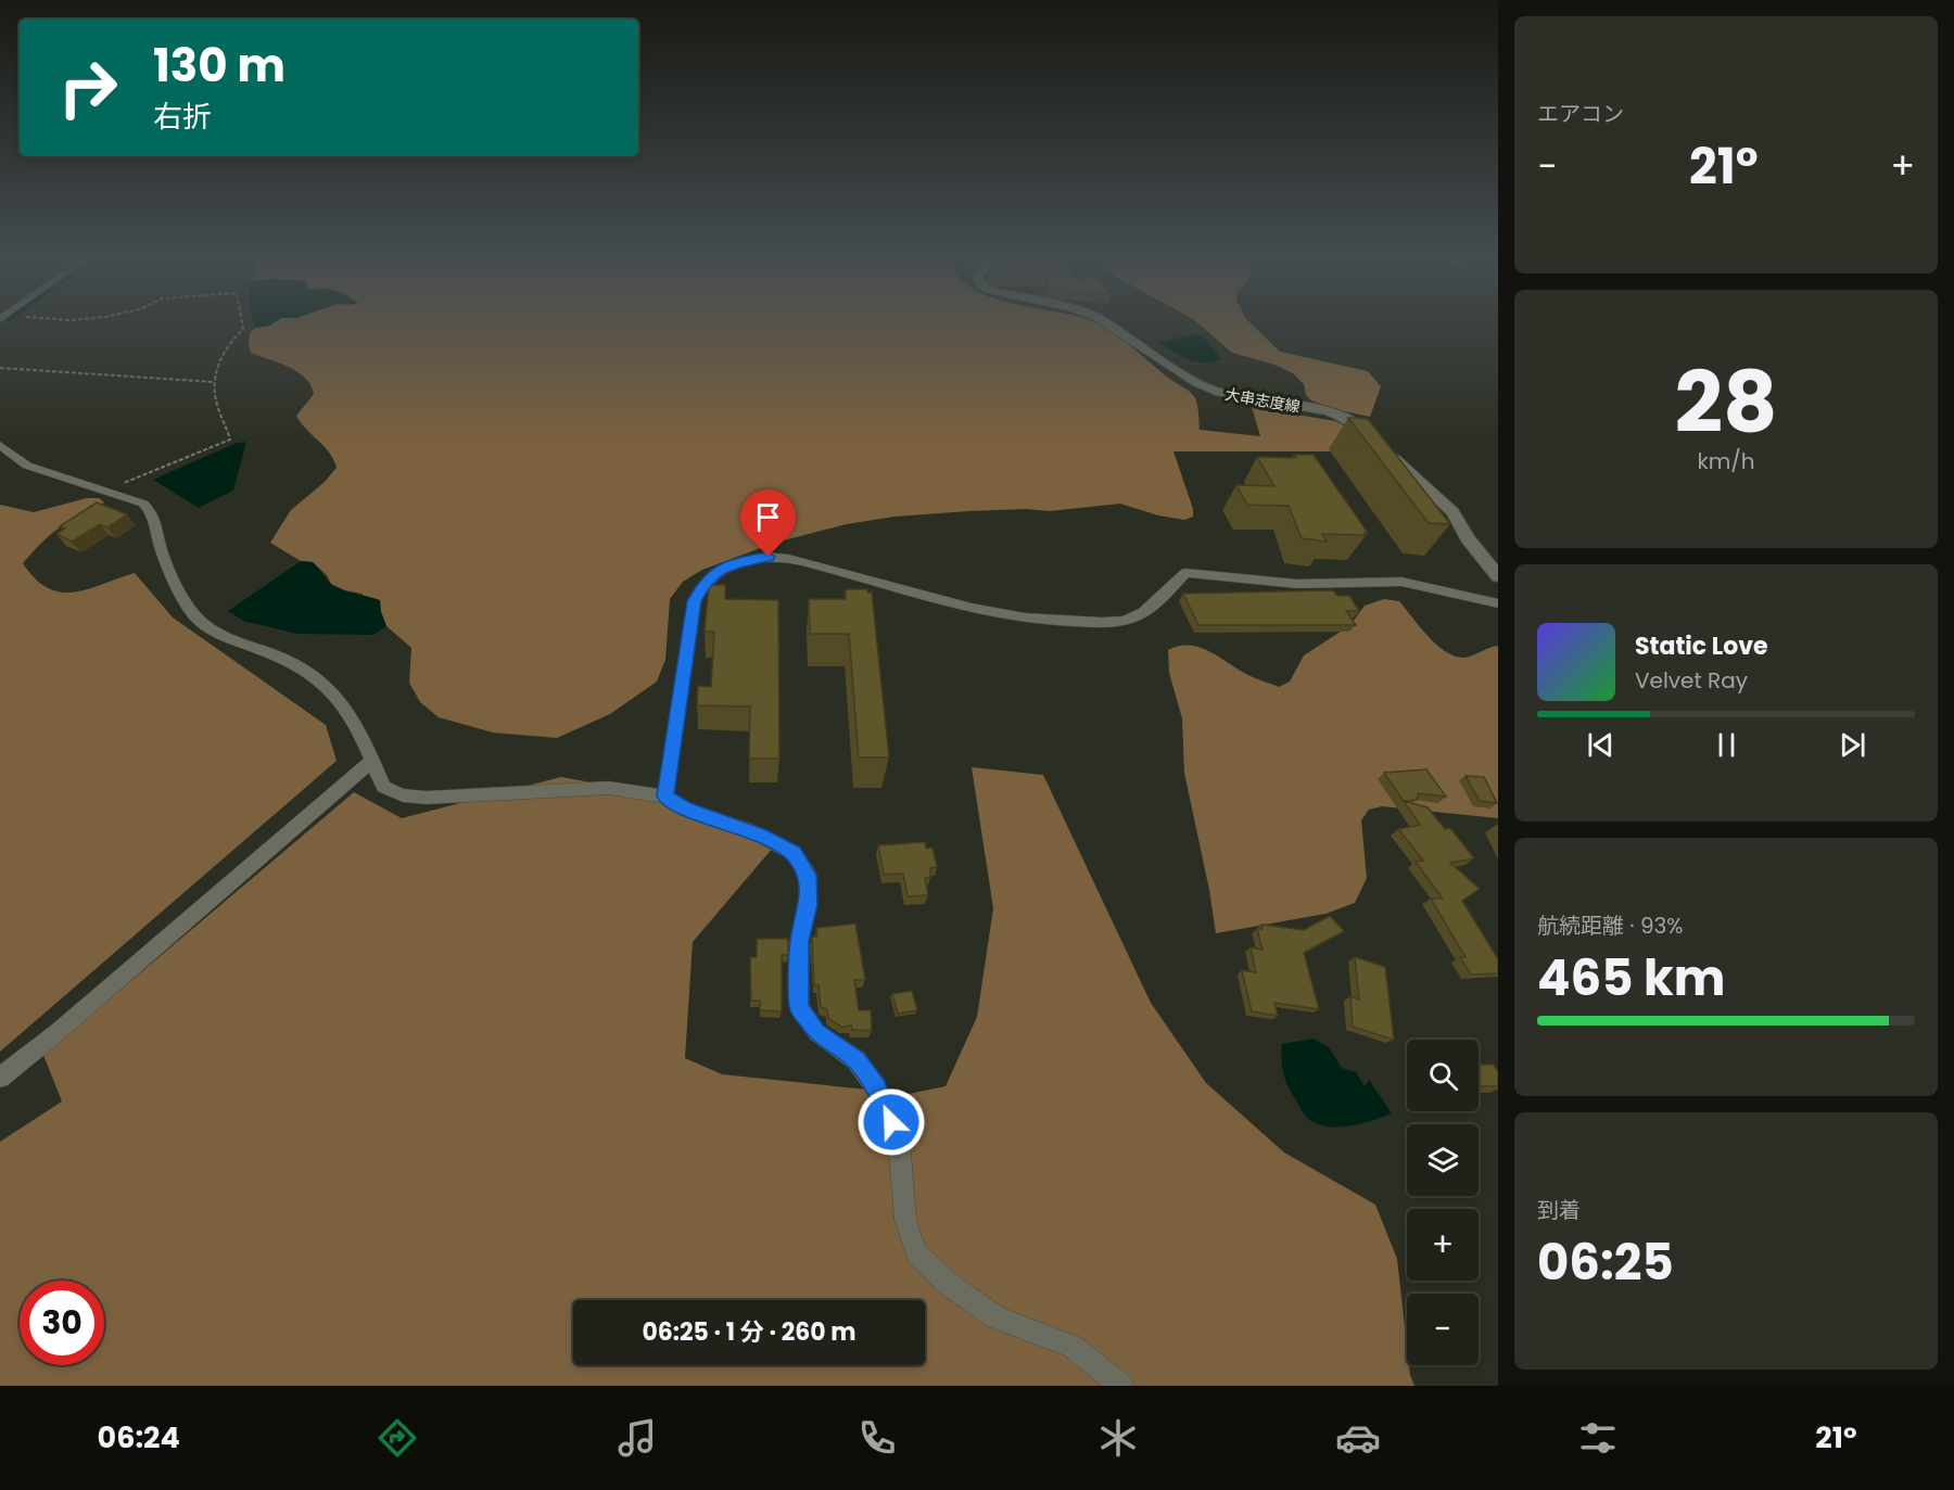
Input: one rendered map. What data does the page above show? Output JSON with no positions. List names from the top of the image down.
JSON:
{
  "streets": {
    "main road": ["大串志度線"]
  },
  "page": {
    "tile": [
      "エアコン",
      ["28", "km/h"],
      ["航続距離 · 93%", "465 km"],
      ["到着", "06:25"]
    ],
    "turn": ["130 m", "右折"],
    "heat": ["−", "21°", "+"],
    "song": ["Static Love", "Velvet Ray"],
    "map_buttons": ["+", "−"],
    "limit": "30",
    "trip": "06:25 · 1 分 · 260 m",
    "tabs": ["06:24", "21°"]
  }
}
